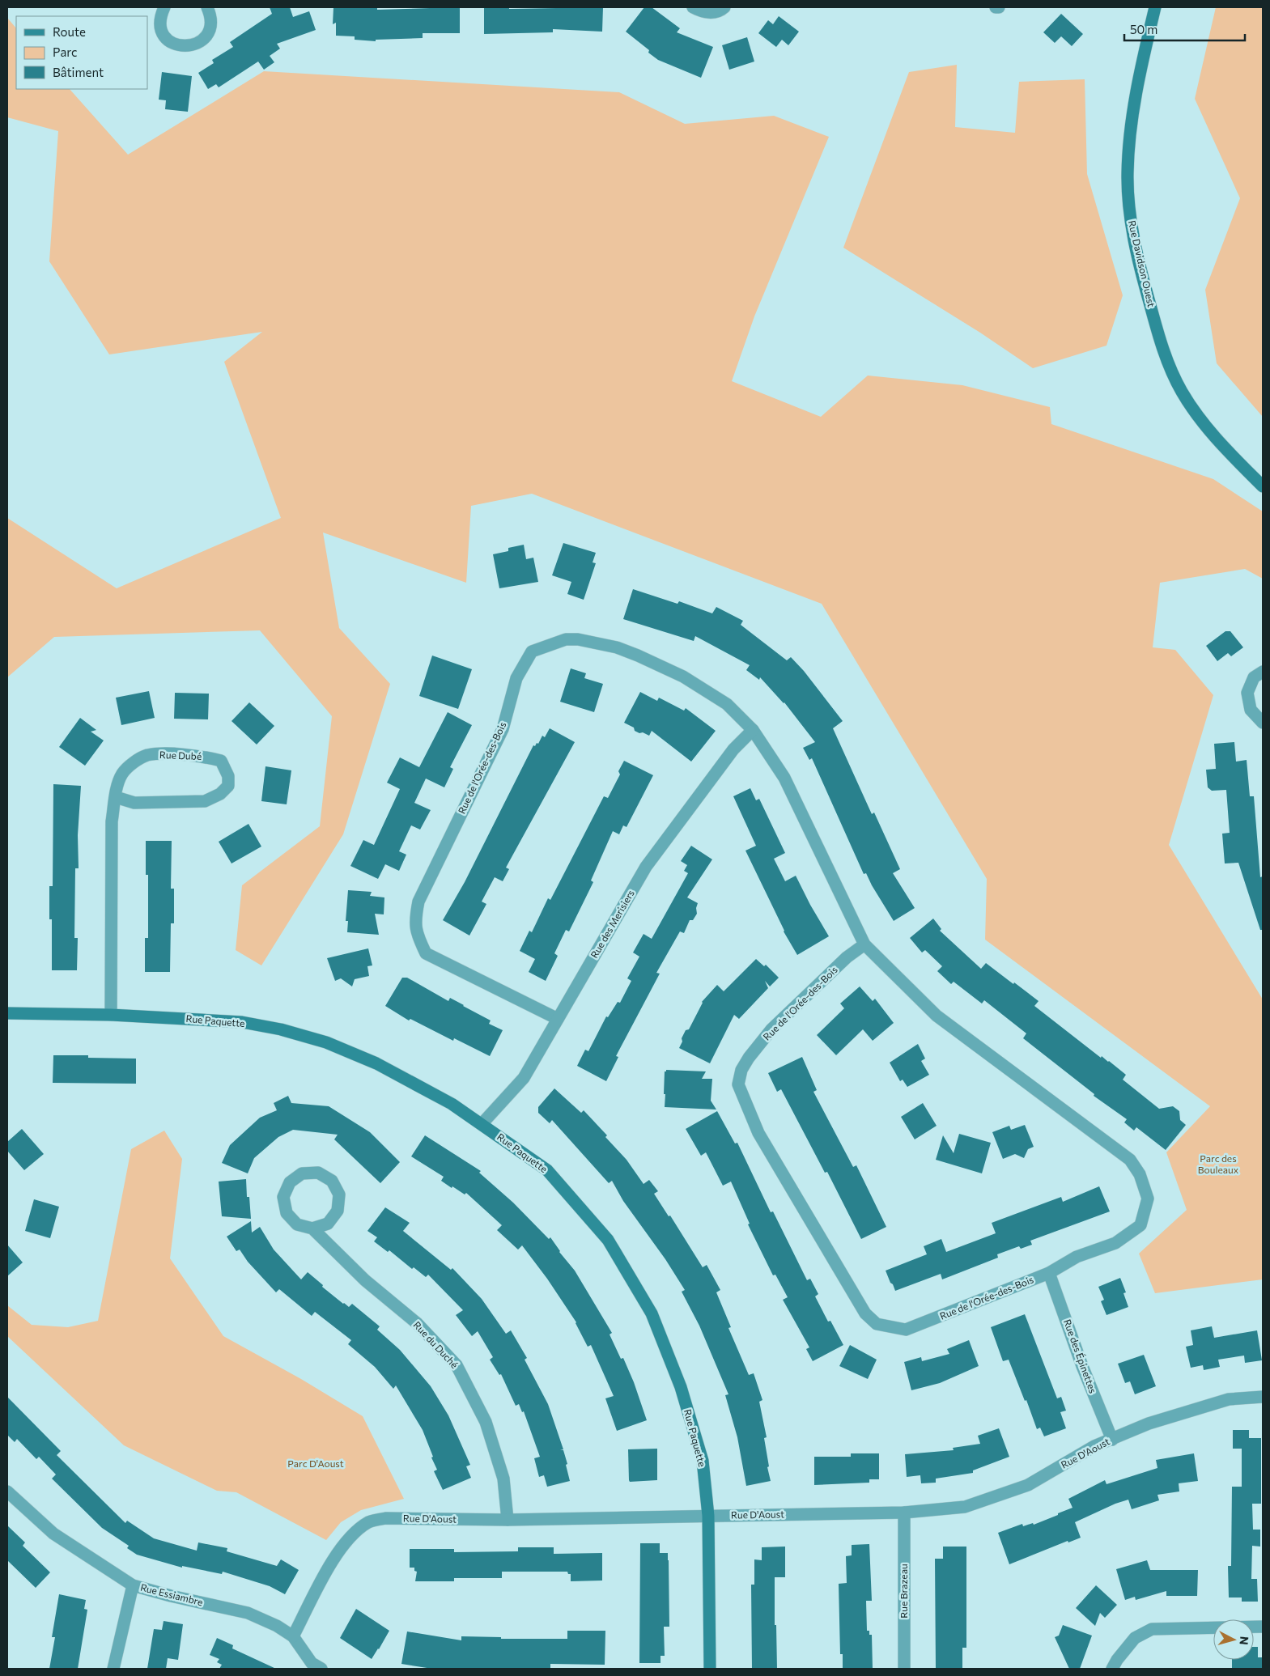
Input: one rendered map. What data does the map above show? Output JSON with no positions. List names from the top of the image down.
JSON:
{
  "streets": {
    "street": [
      "Rue Davidson Ouest",
      "Rue Dubé",
      "Rue de l'Orée-des-Bois",
      "Rue des Merisiers",
      "Rue Paquette",
      "Rue du Duché",
      "Rue des Épinettes",
      "Rue D'Aoust",
      "Rue Brazeau",
      "Rue Essiambre"
    ]
  },
  "crossings": [
    ["Rue Dubé", "Rue Paquette"],
    ["Rue de l'Orée-des-Bois", "Rue des Merisiers"],
    ["Rue de l'Orée-des-Bois", "Rue des Épinettes"],
    ["Rue des Merisiers", "Rue Paquette"],
    ["Rue Paquette", "Rue D'Aoust"],
    ["Rue du Duché", "Rue D'Aoust"],
    ["Rue des Épinettes", "Rue D'Aoust"],
    ["Rue D'Aoust", "Rue Brazeau"],
    ["Rue D'Aoust", "Rue Essiambre"]
  ],
  "parks": ["Parc des Bouleaux", "Parc D'Aoust"],
  "legend": ["Route", "Parc", "Bâtiment"],
  "scale_bar": "50 m",
  "north": "right"
}
